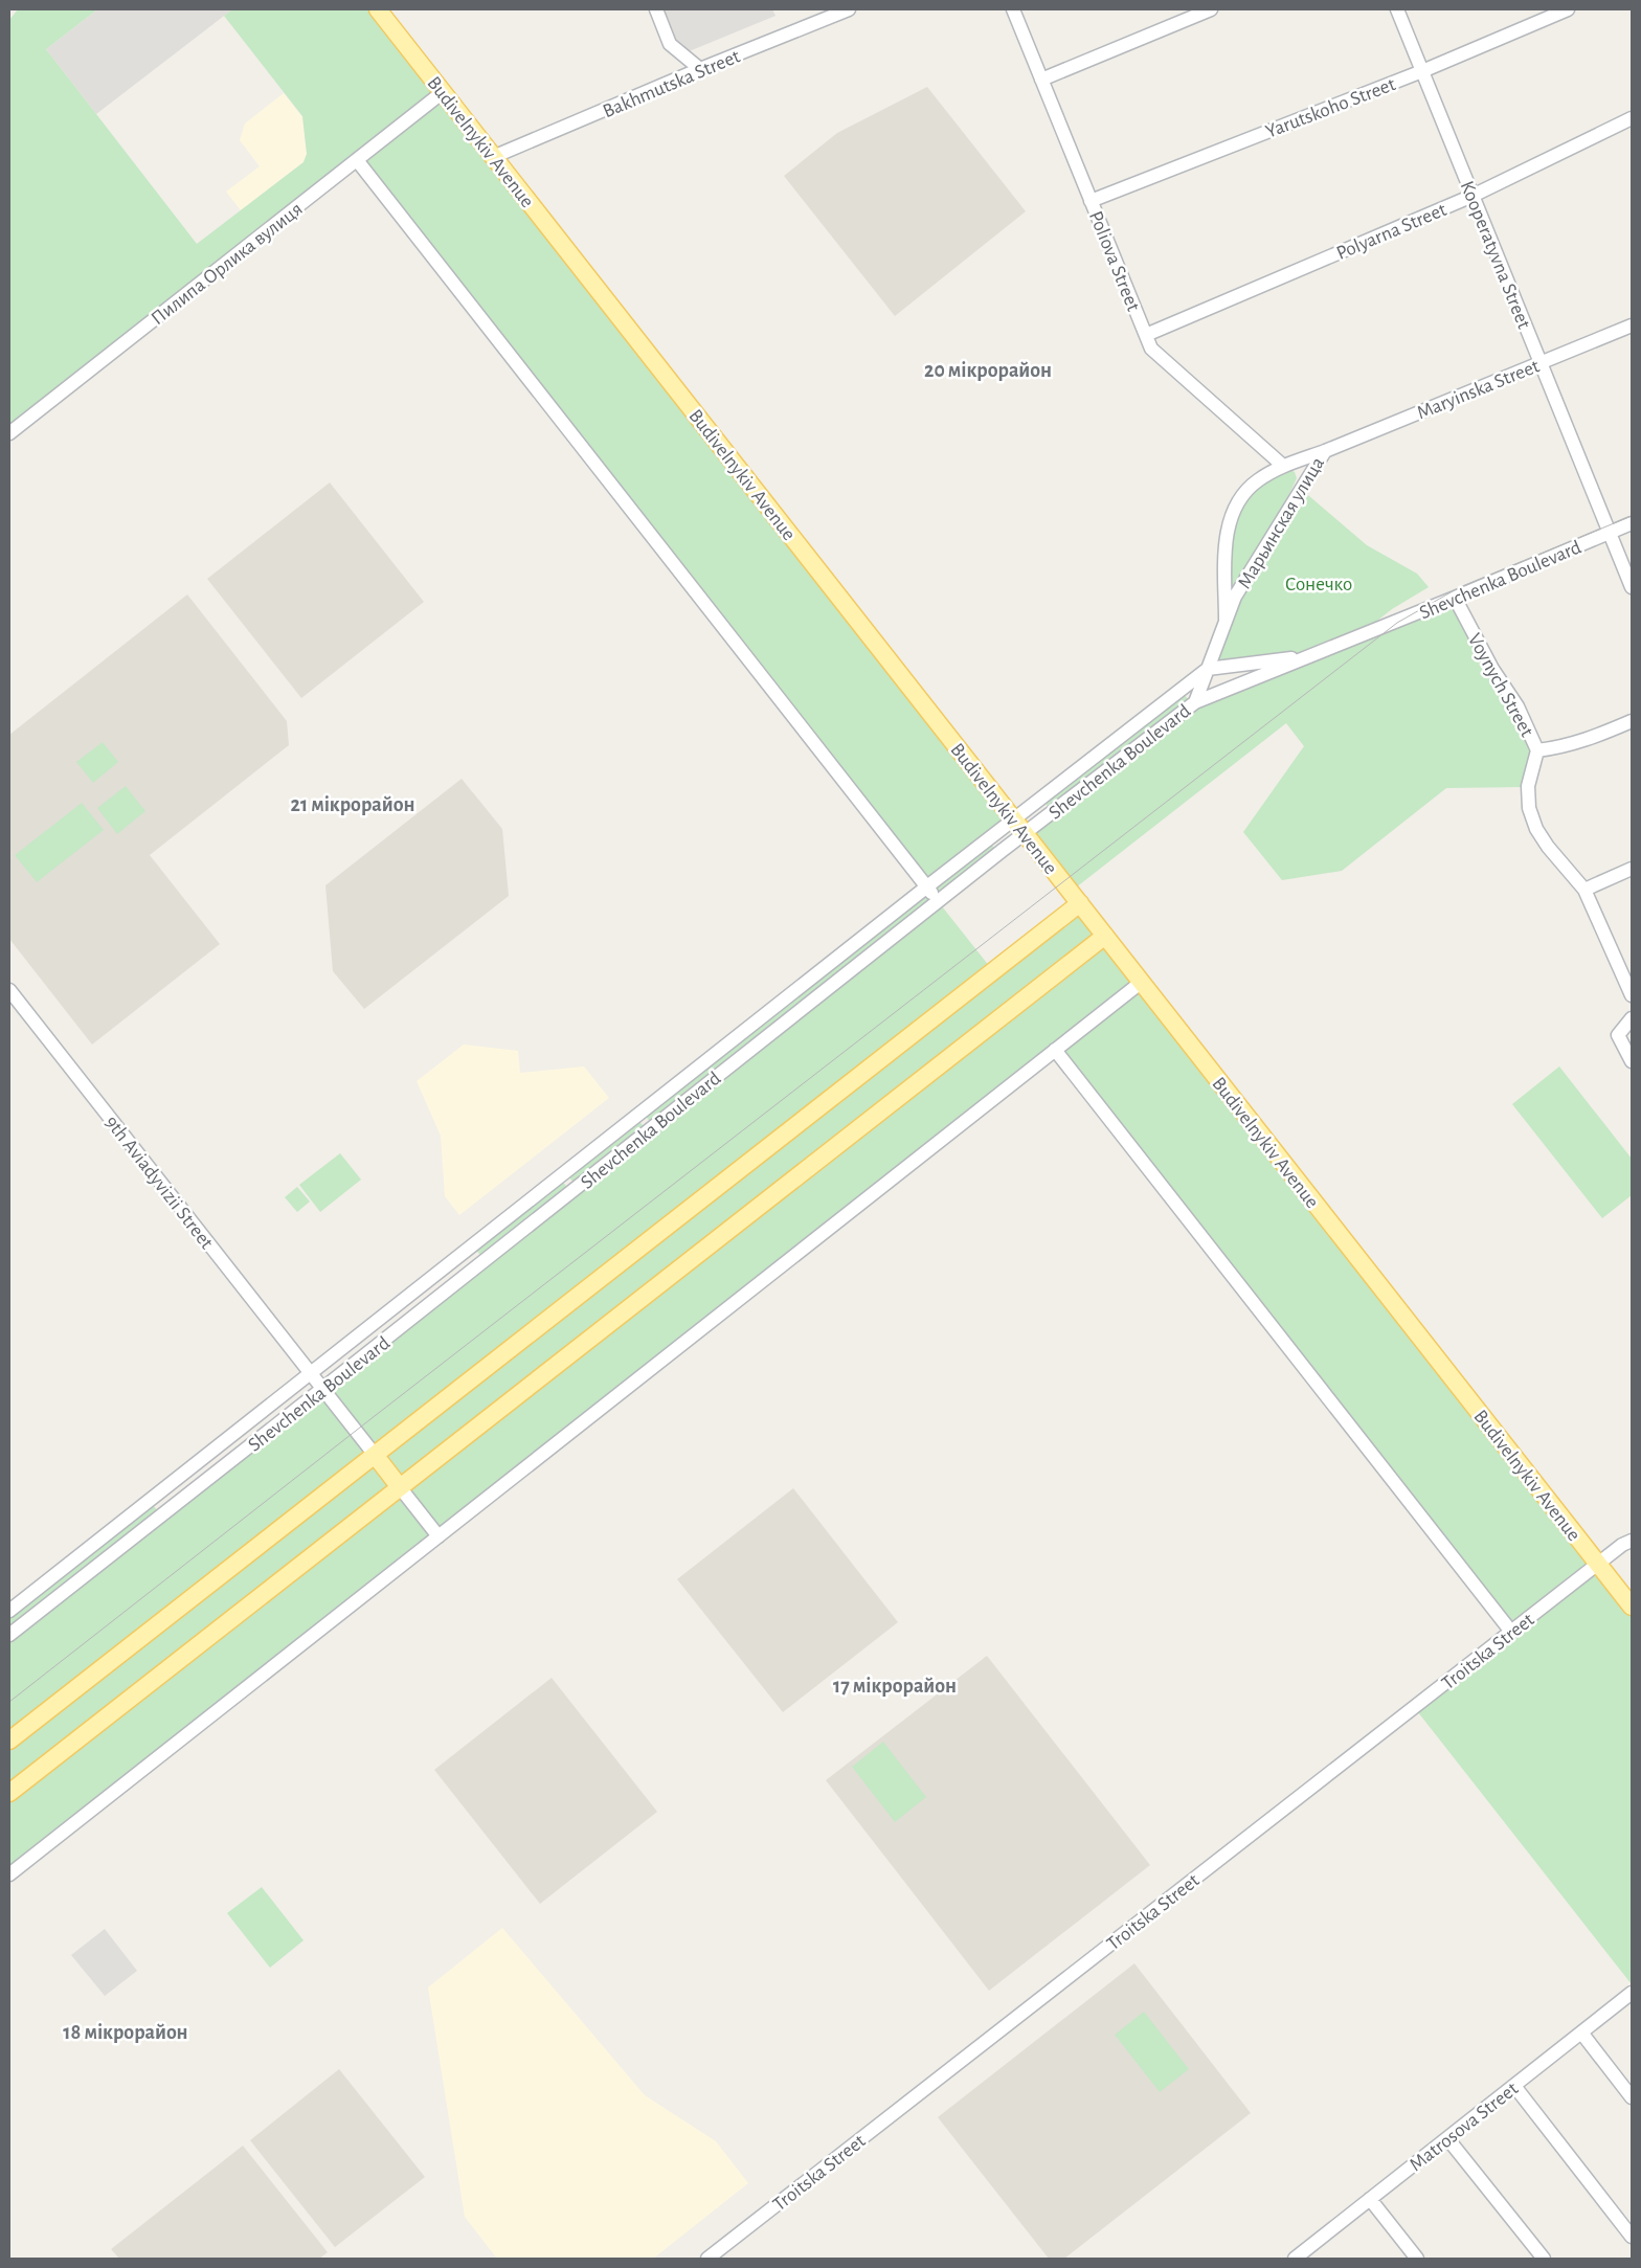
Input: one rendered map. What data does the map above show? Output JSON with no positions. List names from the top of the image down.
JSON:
{
  "streets": {
    "main road": ["Budivelnykiv Avenue"],
    "street": [
      "Bakhmutska Street",
      "Yarutskoho Street",
      "Polyarna Street",
      "Kooperatyvna Street",
      "Poliova Street",
      "Пилипа Орлика вулиця",
      "Maryinska Street",
      "Марьинская улица",
      "Shevchenka Boulevard",
      "Voynych Street",
      "9th Aviadyvizii Street",
      "Troitska Street",
      "Matrosova Street"
    ]
  },
  "crossings": [
    ["Bakhmutska Street", "Budivelnykiv Avenue"],
    ["Yarutskoho Street", "Kooperatyvna Street"],
    ["Yarutskoho Street", "Poliova Street"],
    ["Budivelnykiv Avenue", "Пилипа Орлика вулиця"],
    ["Budivelnykiv Avenue", "Shevchenka Boulevard"],
    ["Budivelnykiv Avenue", "Troitska Street"],
    ["Polyarna Street", "Kooperatyvna Street"],
    ["Polyarna Street", "Poliova Street"],
    ["Kooperatyvna Street", "Maryinska Street"],
    ["Kooperatyvna Street", "Shevchenka Boulevard"],
    ["Poliova Street", "Марьинская улица"],
    ["Maryinska Street", "Марьинская улица"],
    ["Марьинская улица", "Shevchenka Boulevard"],
    ["Shevchenka Boulevard", "Voynych Street"],
    ["Shevchenka Boulevard", "9th Aviadyvizii Street"]
  ],
  "districts": [
    "20 мікрорайон",
    "21 мікрорайон",
    "17 мікрорайон",
    "18 мікрорайон"
  ],
  "parks": ["Сонечко"]
}
